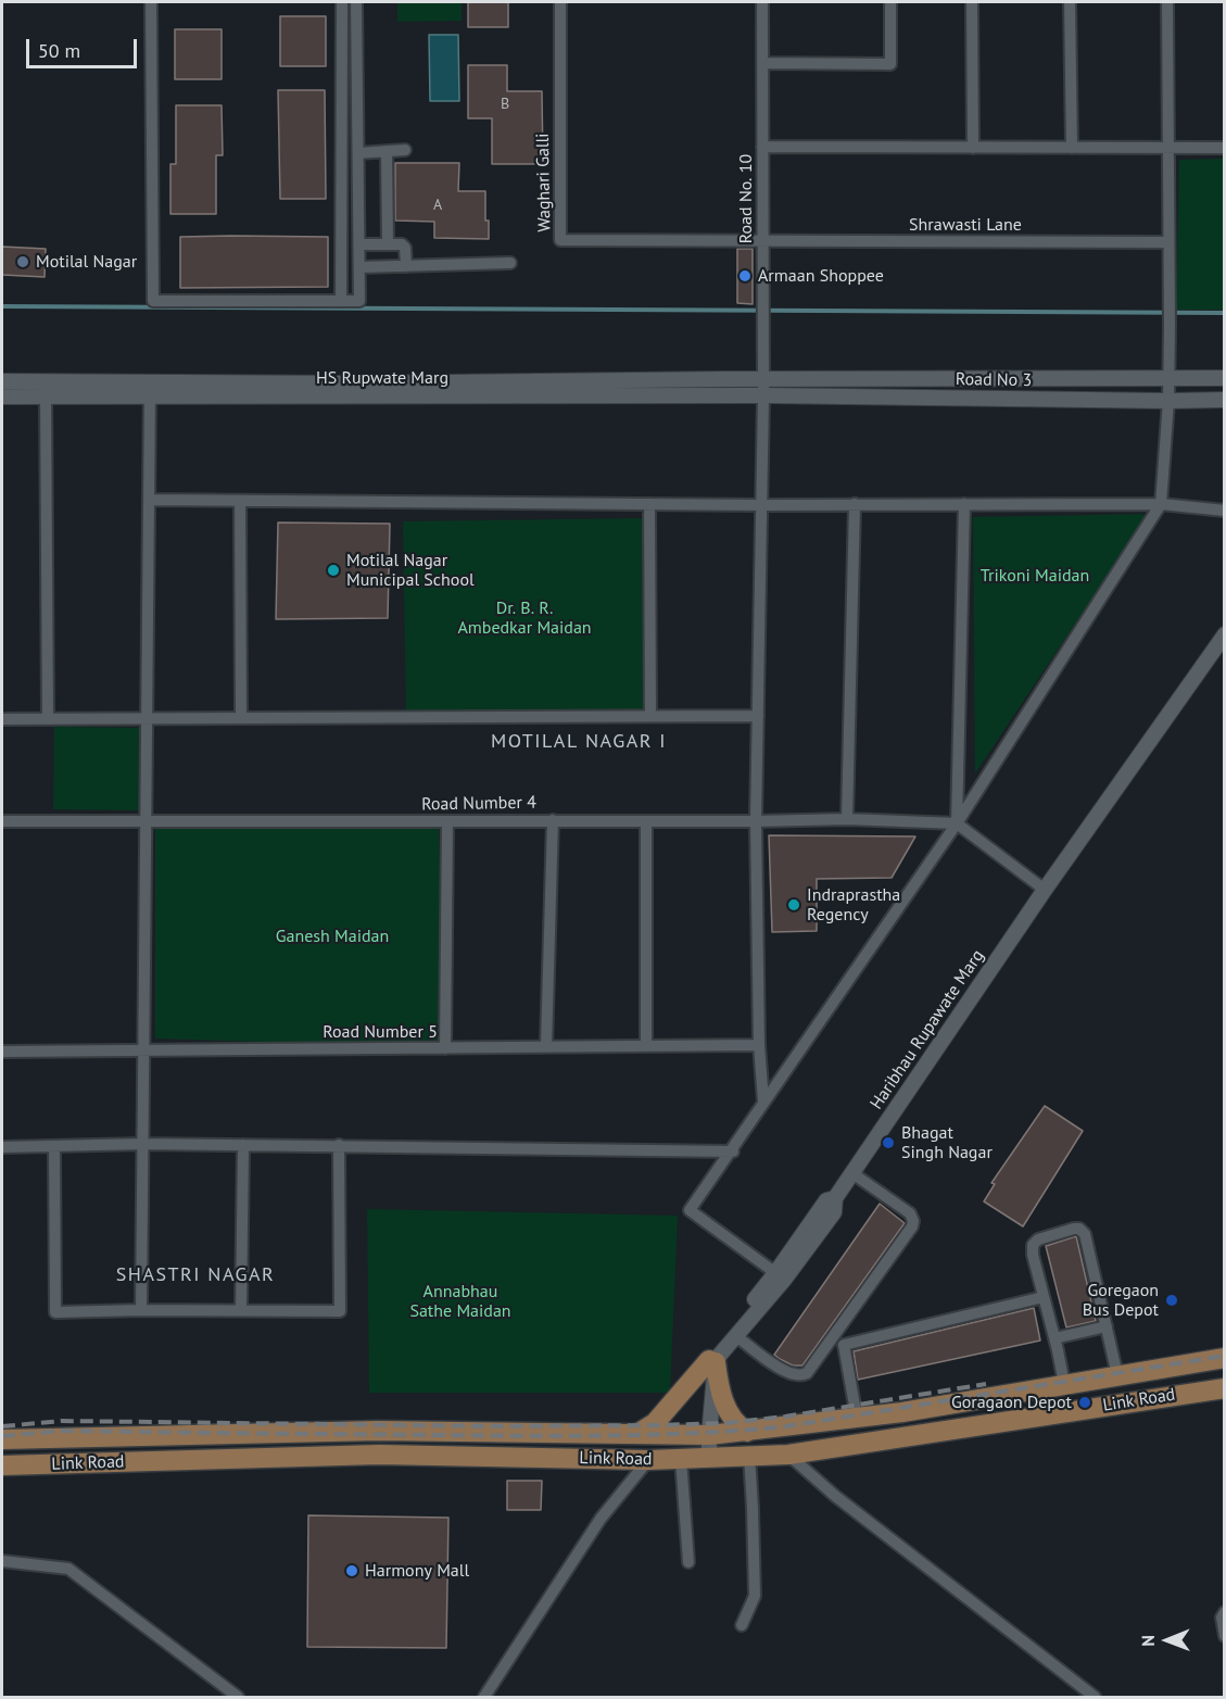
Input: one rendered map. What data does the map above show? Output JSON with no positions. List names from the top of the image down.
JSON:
{
  "streets": {
    "main road": ["Link Road"],
    "street": [
      "Waghari Galli",
      "Road No. 10",
      "Shrawasti Lane",
      "HS Rupwate Marg",
      "Road No 3",
      "Road Number 4",
      "Haribhau Rupawate Marg",
      "Road Number 5"
    ]
  },
  "crossings": [
    ["Waghari Galli", "Road No. 10"],
    ["Waghari Galli", "Shrawasti Lane"],
    ["Road No. 10", "Shrawasti Lane"],
    ["Road No. 10", "HS Rupwate Marg"],
    ["Road No. 10", "Road No 3"],
    ["Road No. 10", "Road Number 4"],
    ["Road No. 10", "Road Number 5"],
    ["HS Rupwate Marg", "Road No 3"]
  ],
  "districts": ["MOTILAL NAGAR I", "SHASTRI NAGAR"],
  "parks": [
    "Trikoni Maidan",
    "Dr. B. R. Ambedkar Maidan",
    "Ganesh Maidan",
    "Annabhau Sathe Maidan"
  ],
  "places": [
    "Motilal Nagar",
    "Armaan Shoppee",
    "Motilal Nagar Municipal School",
    "Indraprastha Regency",
    "Bhagat Singh Nagar",
    "Goregaon Bus Depot",
    "Goragaon Depot",
    "Harmony Mall"
  ],
  "house_numbers": ["B", "A"],
  "scale_bar": "50 m",
  "north": "left"
}
